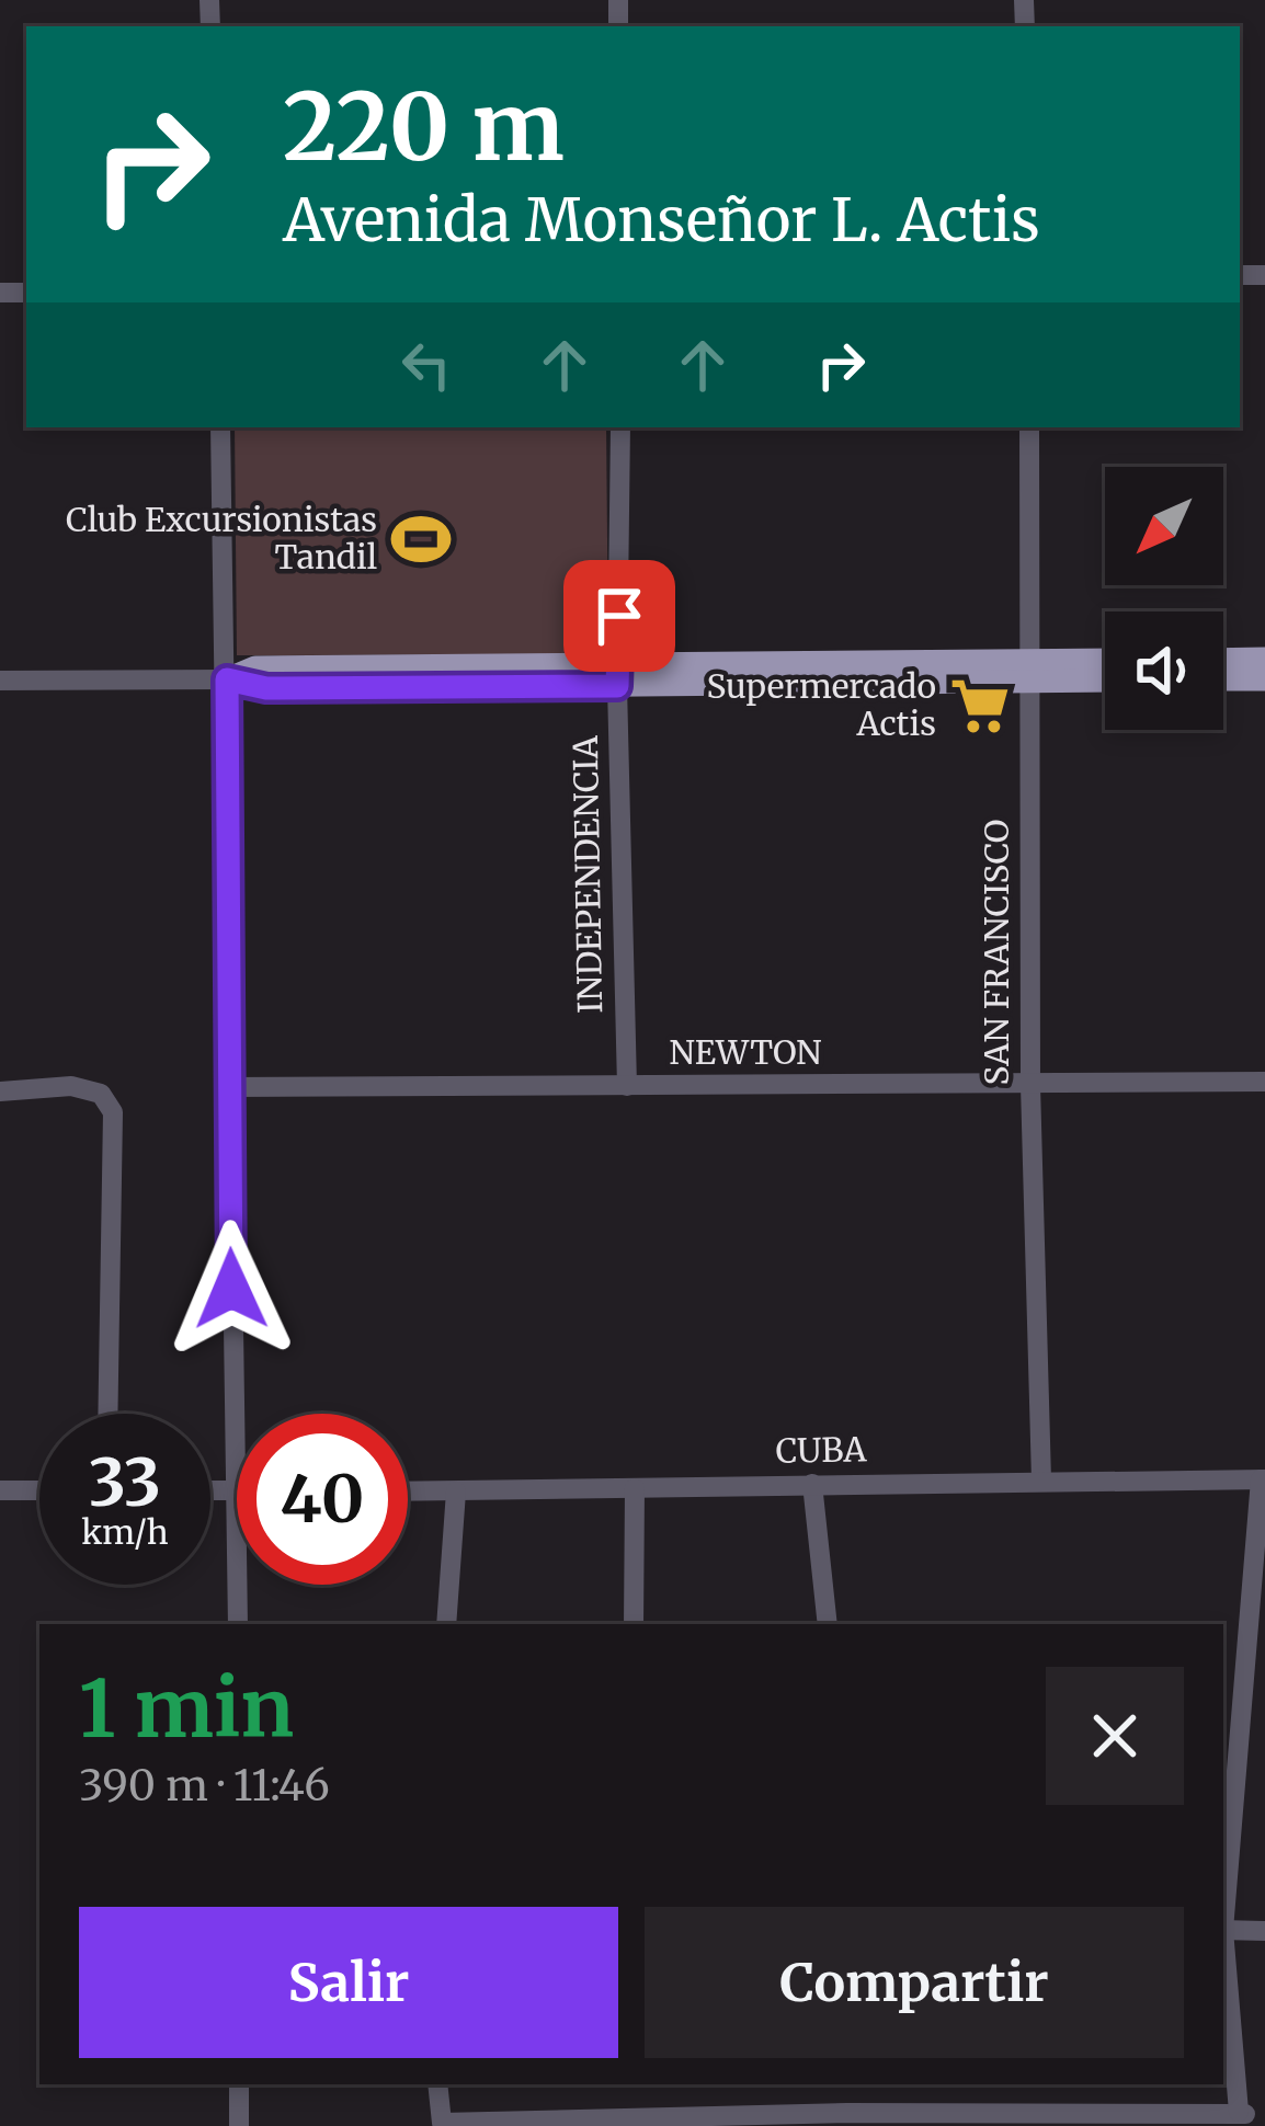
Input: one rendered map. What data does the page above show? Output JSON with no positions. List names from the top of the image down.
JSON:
{
  "streets": {
    "street": [
      "INDEPENDENCIA",
      "SAN FRANCISCO",
      "NEWTON",
      "CUBA"
    ]
  },
  "crossings": [
    ["INDEPENDENCIA", "NEWTON"],
    ["SAN FRANCISCO", "NEWTON"],
    ["SAN FRANCISCO", "CUBA"]
  ],
  "places": {
    "sports": ["Club Excursionistas Tandil"],
    "supermarket": ["Supermercado Actis"]
  },
  "north": "bottom left",
  "page": {
    "turn": ["220 m", "Avenida Monseñor L. Actis"],
    "speed": "33 km/h",
    "limit": "40",
    "heading": ["1 min", "390 m · 11:46"],
    "buttons": ["Salir", "Compartir"]
  }
}
